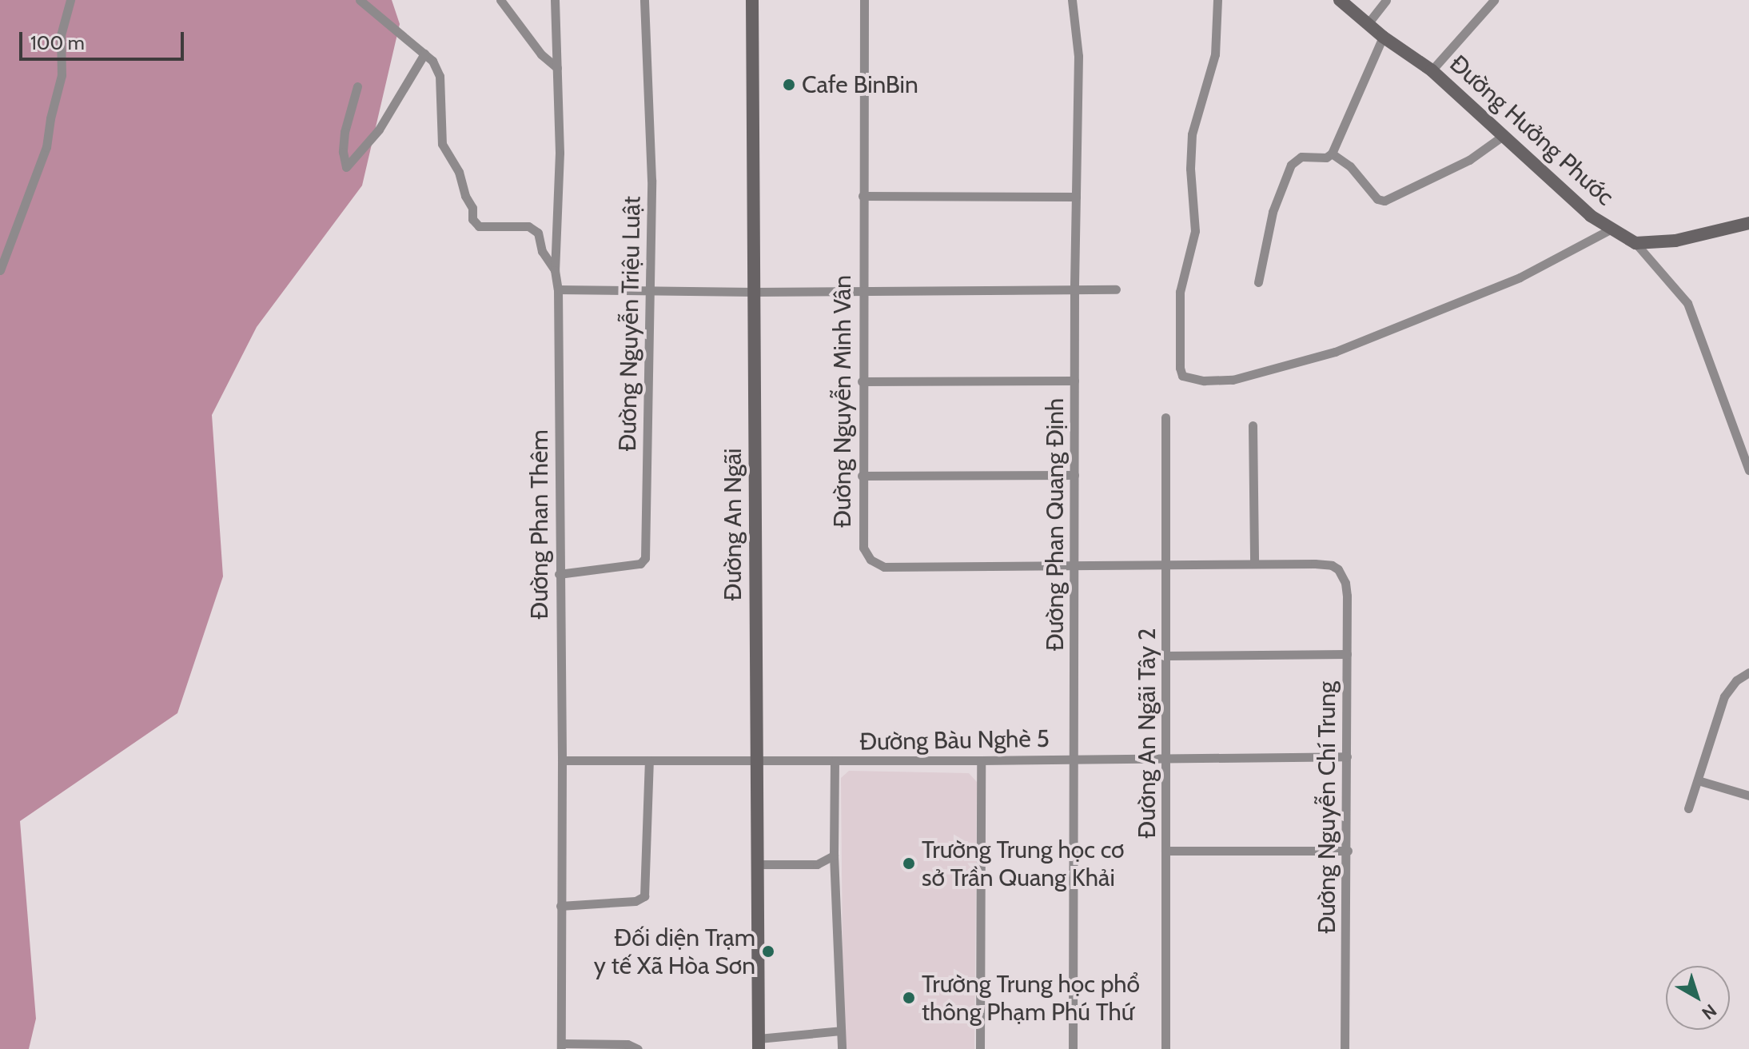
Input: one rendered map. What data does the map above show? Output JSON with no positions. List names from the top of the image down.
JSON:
{
  "streets": {
    "main road": ["Đường Hưởng Phước", "Đường An Ngãi"],
    "street": [
      "Đường Nguyễn Triệu Luật",
      "Đường Nguyễn Minh Vân",
      "Đường Phan Thêm",
      "Đường Phan Quang Định",
      "Đường An Ngãi Tây 2",
      "Đường Bàu Nghè 5",
      "Đường Nguyễn Chí Trung"
    ]
  },
  "crossings": [
    ["Đường Nguyễn Triệu Luật", "Đường Phan Thêm"],
    ["Đường Nguyễn Minh Vân", "Đường Phan Quang Định"],
    ["Đường Nguyễn Minh Vân", "Đường An Ngãi Tây 2"],
    ["Đường Nguyễn Minh Vân", "Đường Nguyễn Chí Trung"],
    ["Đường Phan Thêm", "Đường Bàu Nghè 5"],
    ["Đường An Ngãi", "Đường Bàu Nghè 5"],
    ["Đường Phan Quang Định", "Đường Bàu Nghè 5"],
    ["Đường An Ngãi Tây 2", "Đường Bàu Nghè 5"],
    ["Đường Bàu Nghè 5", "Đường Nguyễn Chí Trung"]
  ],
  "places": [
    "Cafe BinBin",
    "Trường Trung học cơ sở Trần Quang Khải",
    "Đối diện Trạm y tế Xã Hòa Sơn",
    "Trường Trung học phổ thông Phạm Phú Thứ"
  ],
  "scale_bar": "100 m",
  "north": "bottom right"
}
